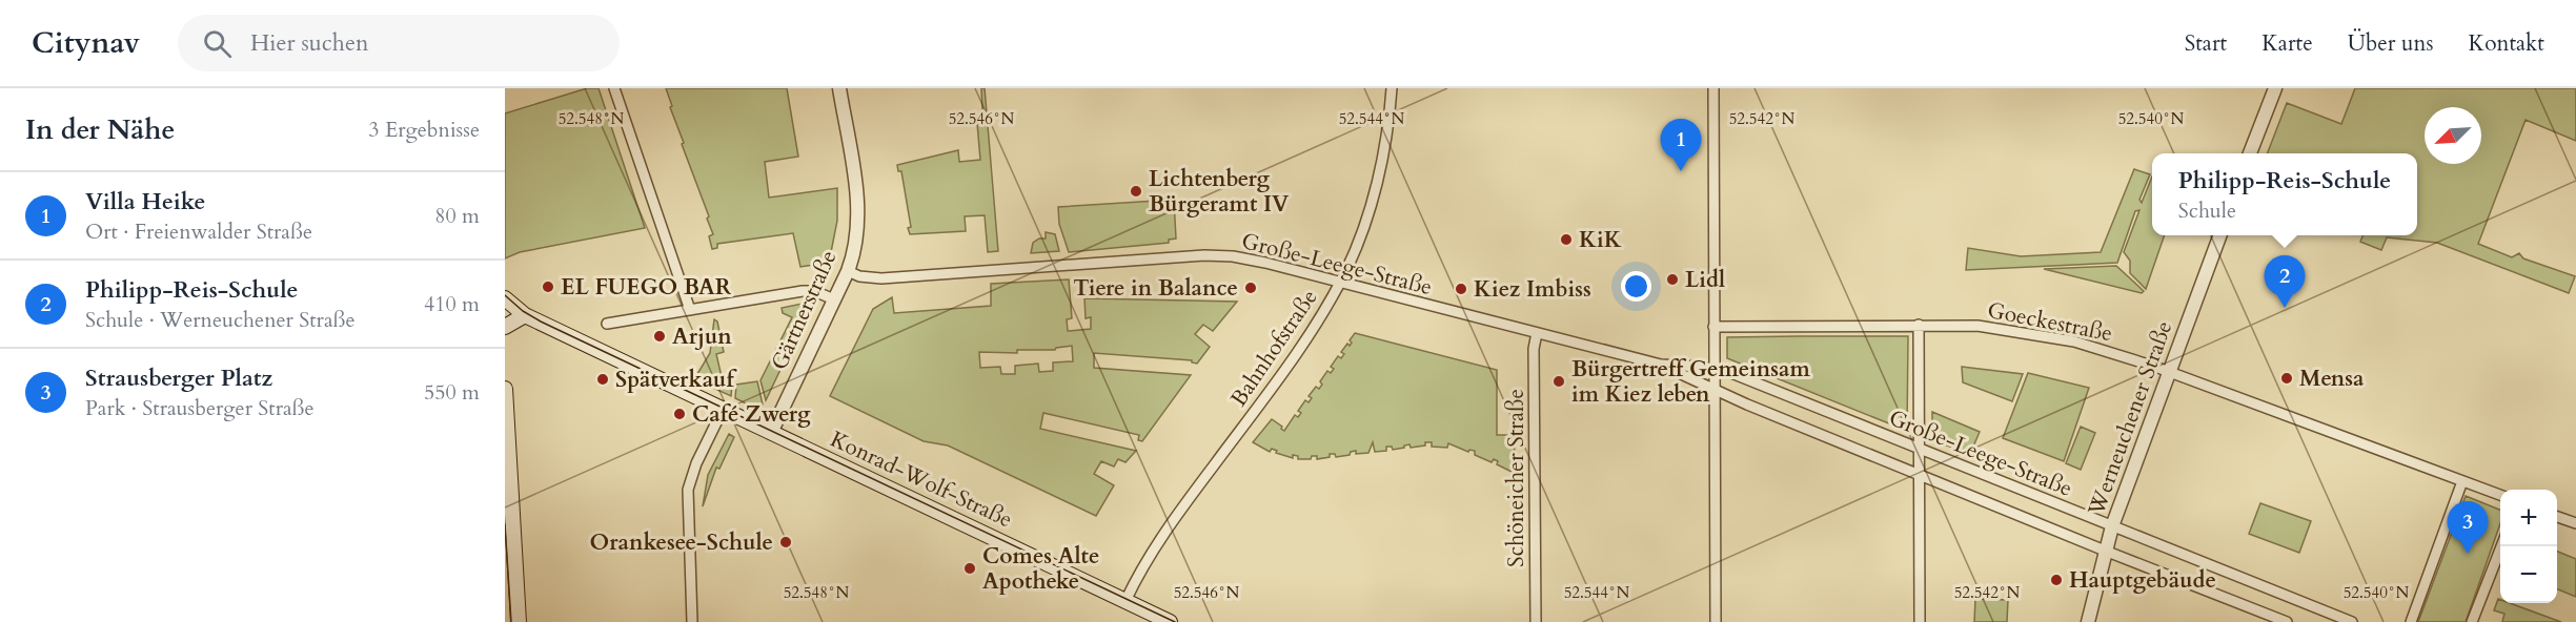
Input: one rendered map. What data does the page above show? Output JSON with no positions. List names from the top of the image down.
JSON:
{
  "streets": {
    "main road": ["Konrad-Wolf-Straße"],
    "street": [
      "Große-Leege-Straße",
      "Gärtnerstraße",
      "Goeckestraße",
      "Bahnhofstraße",
      "Werneuchener Straße",
      "Schöneicher Straße"
    ]
  },
  "crossings": [
    ["Große-Leege-Straße", "Gärtnerstraße"],
    ["Große-Leege-Straße", "Bahnhofstraße"],
    ["Große-Leege-Straße", "Werneuchener Straße"],
    ["Große-Leege-Straße", "Schöneicher Straße"],
    ["Gärtnerstraße", "Konrad-Wolf-Straße"],
    ["Goeckestraße", "Werneuchener Straße"],
    ["Bahnhofstraße", "Konrad-Wolf-Straße"]
  ],
  "places": [
    "Lichtenberg Bürgeramt IV",
    "KiK",
    "Lidl",
    "EL FUEGO BAR",
    "Tiere in Balance",
    "Kiez Imbiss",
    "Arjun",
    "Mensa",
    "Spätverkauf",
    "Bürgertreff Gemeinsam im Kiez leben",
    "Café Zwerg",
    "Orankesee-Schule",
    "Comes Alte Apotheke",
    "Hauptgebäude"
  ],
  "north": "bottom left",
  "page": {
    "header": "Citynav",
    "search": "Hier suchen",
    "nav": [
      "Start",
      "Karte",
      "Über uns",
      "Kontakt"
    ],
    "heading": ["In der Nähe", "3 Ergebnisse"],
    "pins": ["1", "2", "3"],
    "popup": ["Philipp-Reis-Schule", "Schule"],
    "list": [
      {
        "mark": "1",
        "name": "Villa Heike",
        "note": "Ort · Freienwalder Straße",
        "value": "80 m"
      },
      {
        "mark": "2",
        "name": "Philipp-Reis-Schule",
        "note": "Schule · Werneuchener Straße",
        "value": "410 m"
      },
      {
        "mark": "3",
        "name": "Strausberger Platz",
        "note": "Park · Strausberger Straße",
        "value": "550 m"
      }
    ],
    "map_buttons": ["+", "−"]
  },
  "coordinates": [
    "52.548°N",
    "52.546°N",
    "52.544°N",
    "52.542°N",
    "52.540°N"
  ]
}
